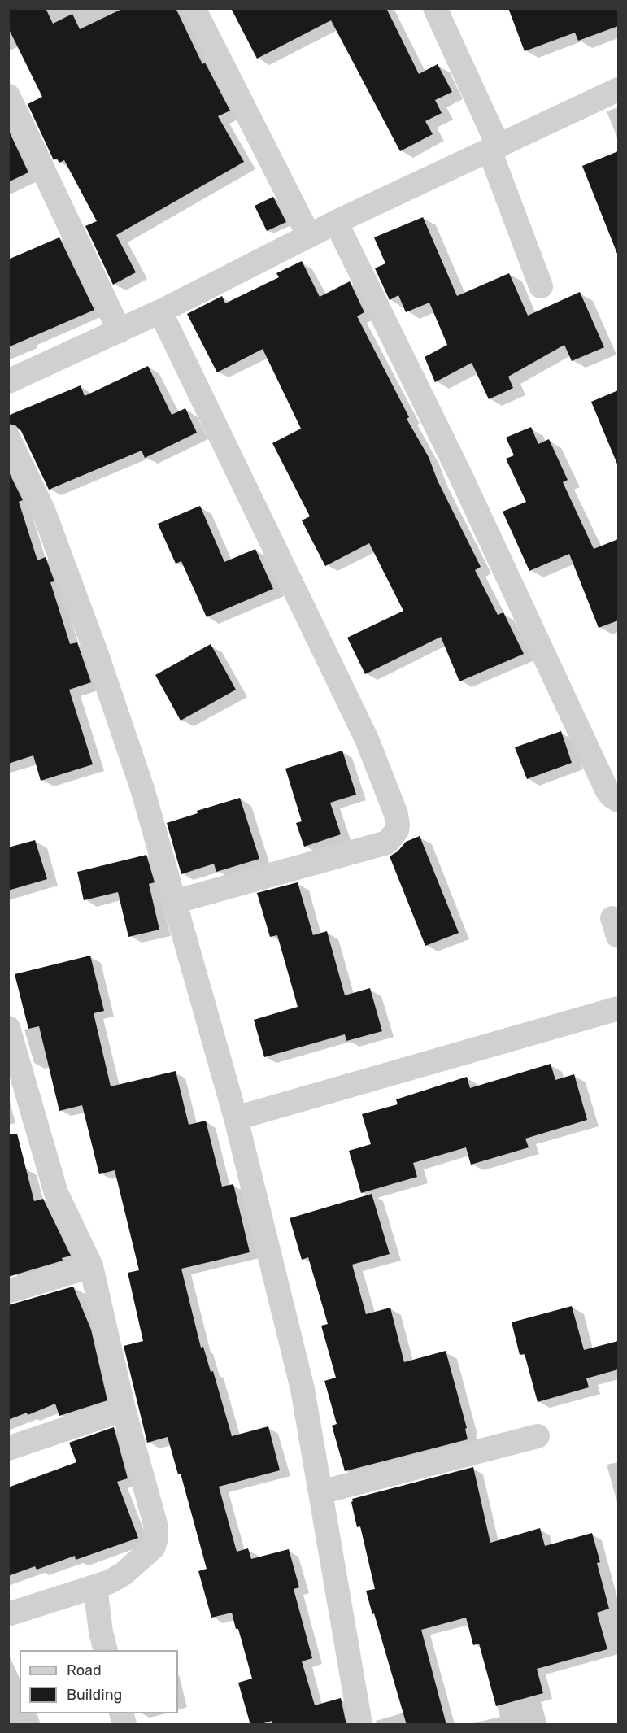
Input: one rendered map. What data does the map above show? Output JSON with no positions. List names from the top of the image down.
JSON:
{
  "legend": ["Road", "Building"]
}
